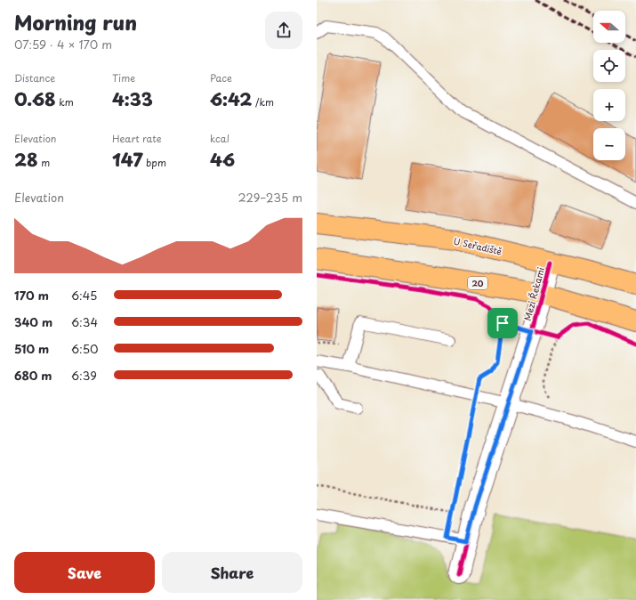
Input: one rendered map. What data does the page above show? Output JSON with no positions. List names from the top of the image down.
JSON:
{
  "streets": {
    "main road": ["U Seřadiště", "20"],
    "street": ["Mezi Řekami"]
  },
  "crossings": [
    ["U Seřadiště", "Mezi Řekami"],
    ["20", "Mezi Řekami"]
  ],
  "north": "left",
  "page": {
    "heading": ["Morning run", "07:59 · 4 × 170 m"],
    "map_buttons": ["+", "−"],
    "stats": [
      ["Distance", "0.68 km"],
      ["Time", "4:33"],
      ["Pace", "6:42 /km"],
      ["Elevation", "28 m"],
      ["Heart rate", "147 bpm"],
      ["kcal", "46"]
    ],
    "chart": ["Elevation", "229–235 m"],
    "list": [
      {
        "name": "170 m",
        "note": "6:45"
      },
      {
        "name": "340 m",
        "note": "6:34"
      },
      {
        "name": "510 m",
        "note": "6:50"
      },
      {
        "name": "680 m",
        "note": "6:39"
      }
    ],
    "buttons": ["Save", "Share"]
  }
}
